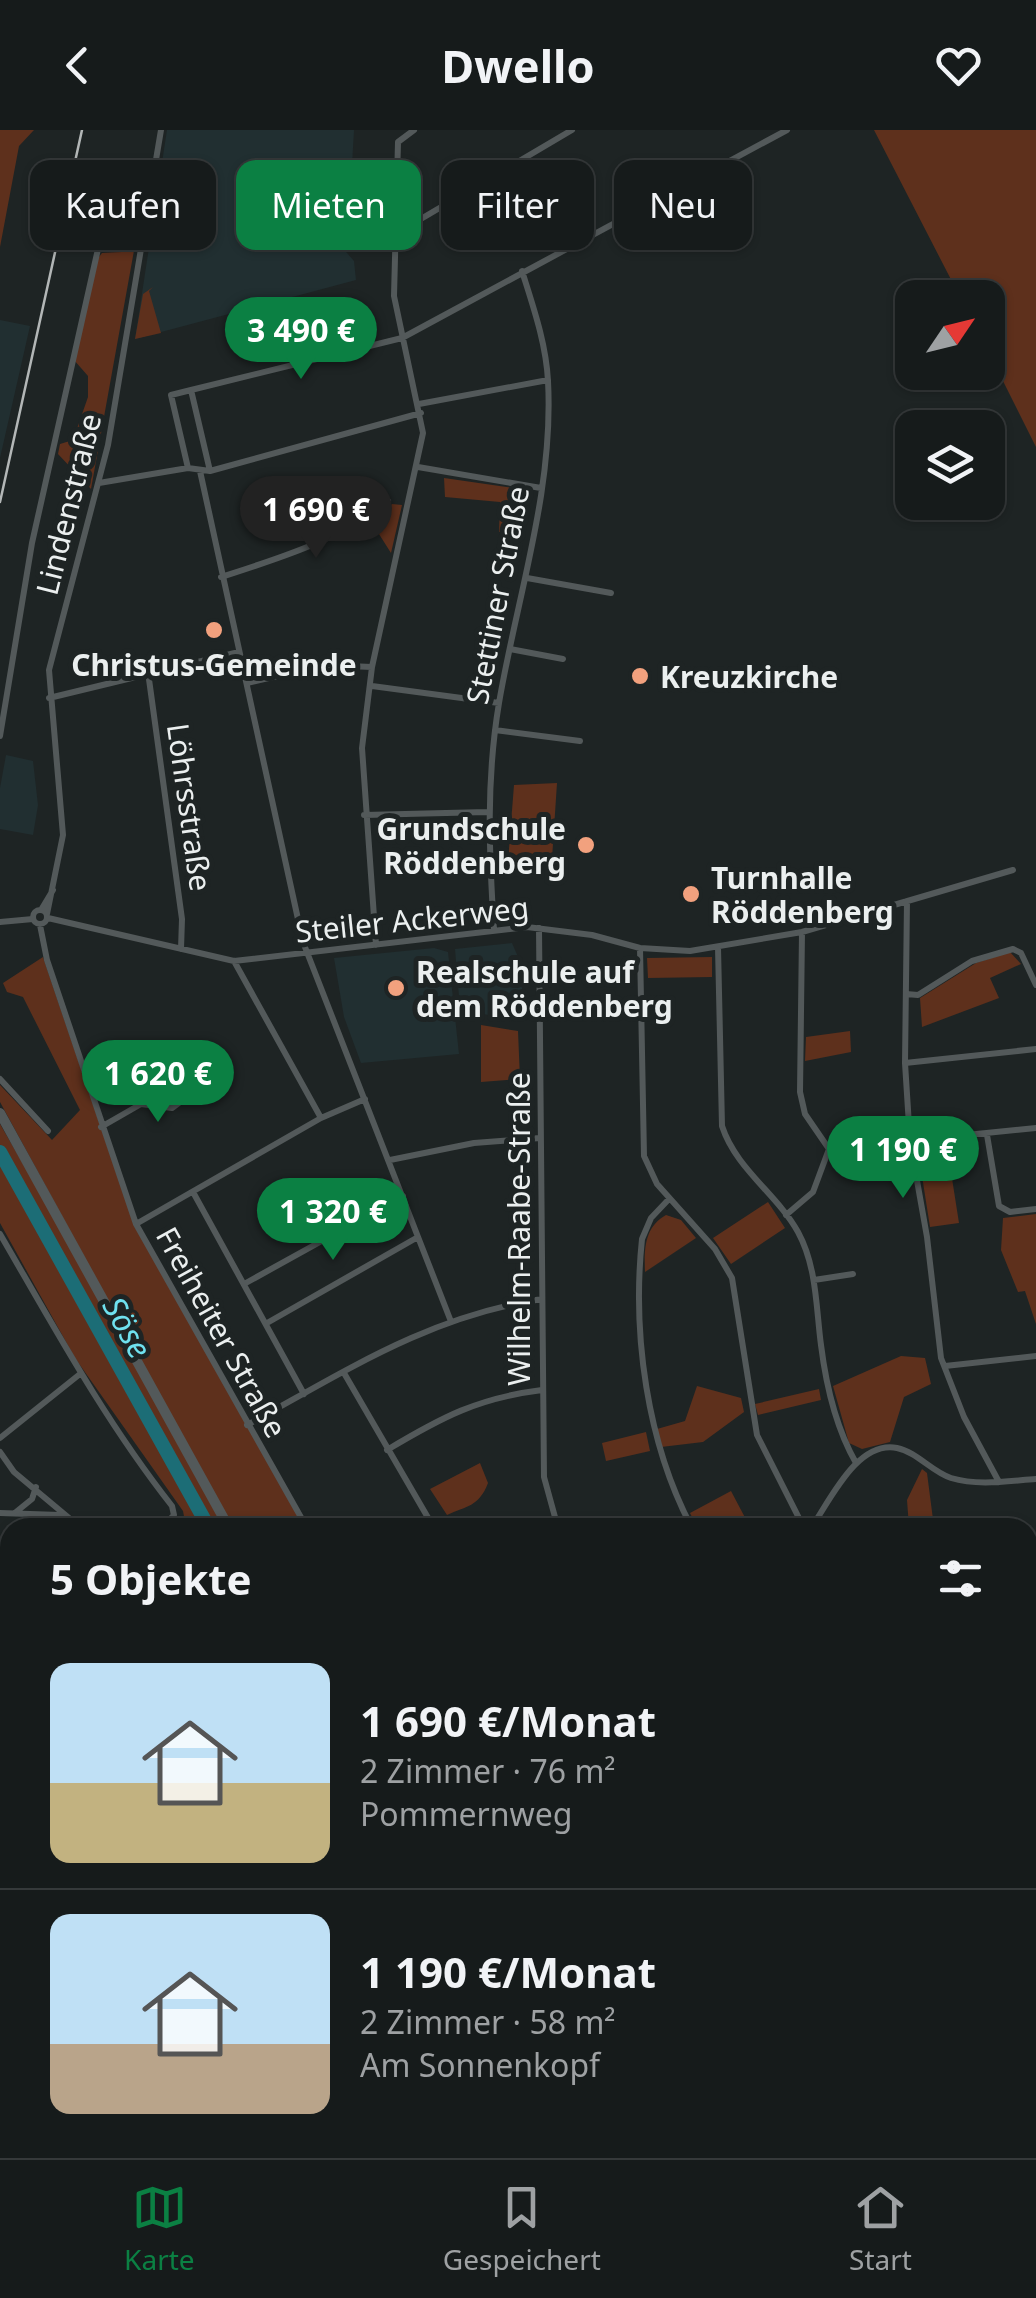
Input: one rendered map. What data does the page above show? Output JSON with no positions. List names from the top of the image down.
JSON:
{
  "streets": {
    "street": [
      "Lindenstraße",
      "Stettiner Straße",
      "Löhrsstraße",
      "Steiler Ackerweg",
      "Wilhelm-Raabe-Straße",
      "Freiheiter Straße"
    ]
  },
  "crossings": [
    ["Lindenstraße", "Steiler Ackerweg"],
    ["Stettiner Straße", "Steiler Ackerweg"],
    ["Löhrsstraße", "Steiler Ackerweg"],
    ["Steiler Ackerweg", "Wilhelm-Raabe-Straße"]
  ],
  "water": ["Söse"],
  "places": [
    "Christus-Gemeinde",
    "Kreuzkirche",
    "Grundschule Röddenberg",
    "Turnhalle Röddenberg",
    "Realschule auf dem Röddenberg"
  ],
  "north": "top right",
  "page": {
    "header": "Dwello",
    "chip": [
      "Kaufen",
      "Mieten",
      "Filter",
      "Neu"
    ],
    "price": [
      "3 490 €",
      "1 690 €",
      "1 620 €",
      "1 190 €",
      "1 320 €"
    ],
    "heading": "5 Objekte",
    "list": [
      {
        "name": "1 690 €/Monat",
        "note": "2 Zimmer · 76 m² · Pommernweg"
      },
      {
        "name": "1 190 €/Monat",
        "note": "2 Zimmer · 58 m² · Am Sonnenkopf"
      }
    ],
    "tabs": ["Karte", "Gespeichert", "Start"]
  }
}
